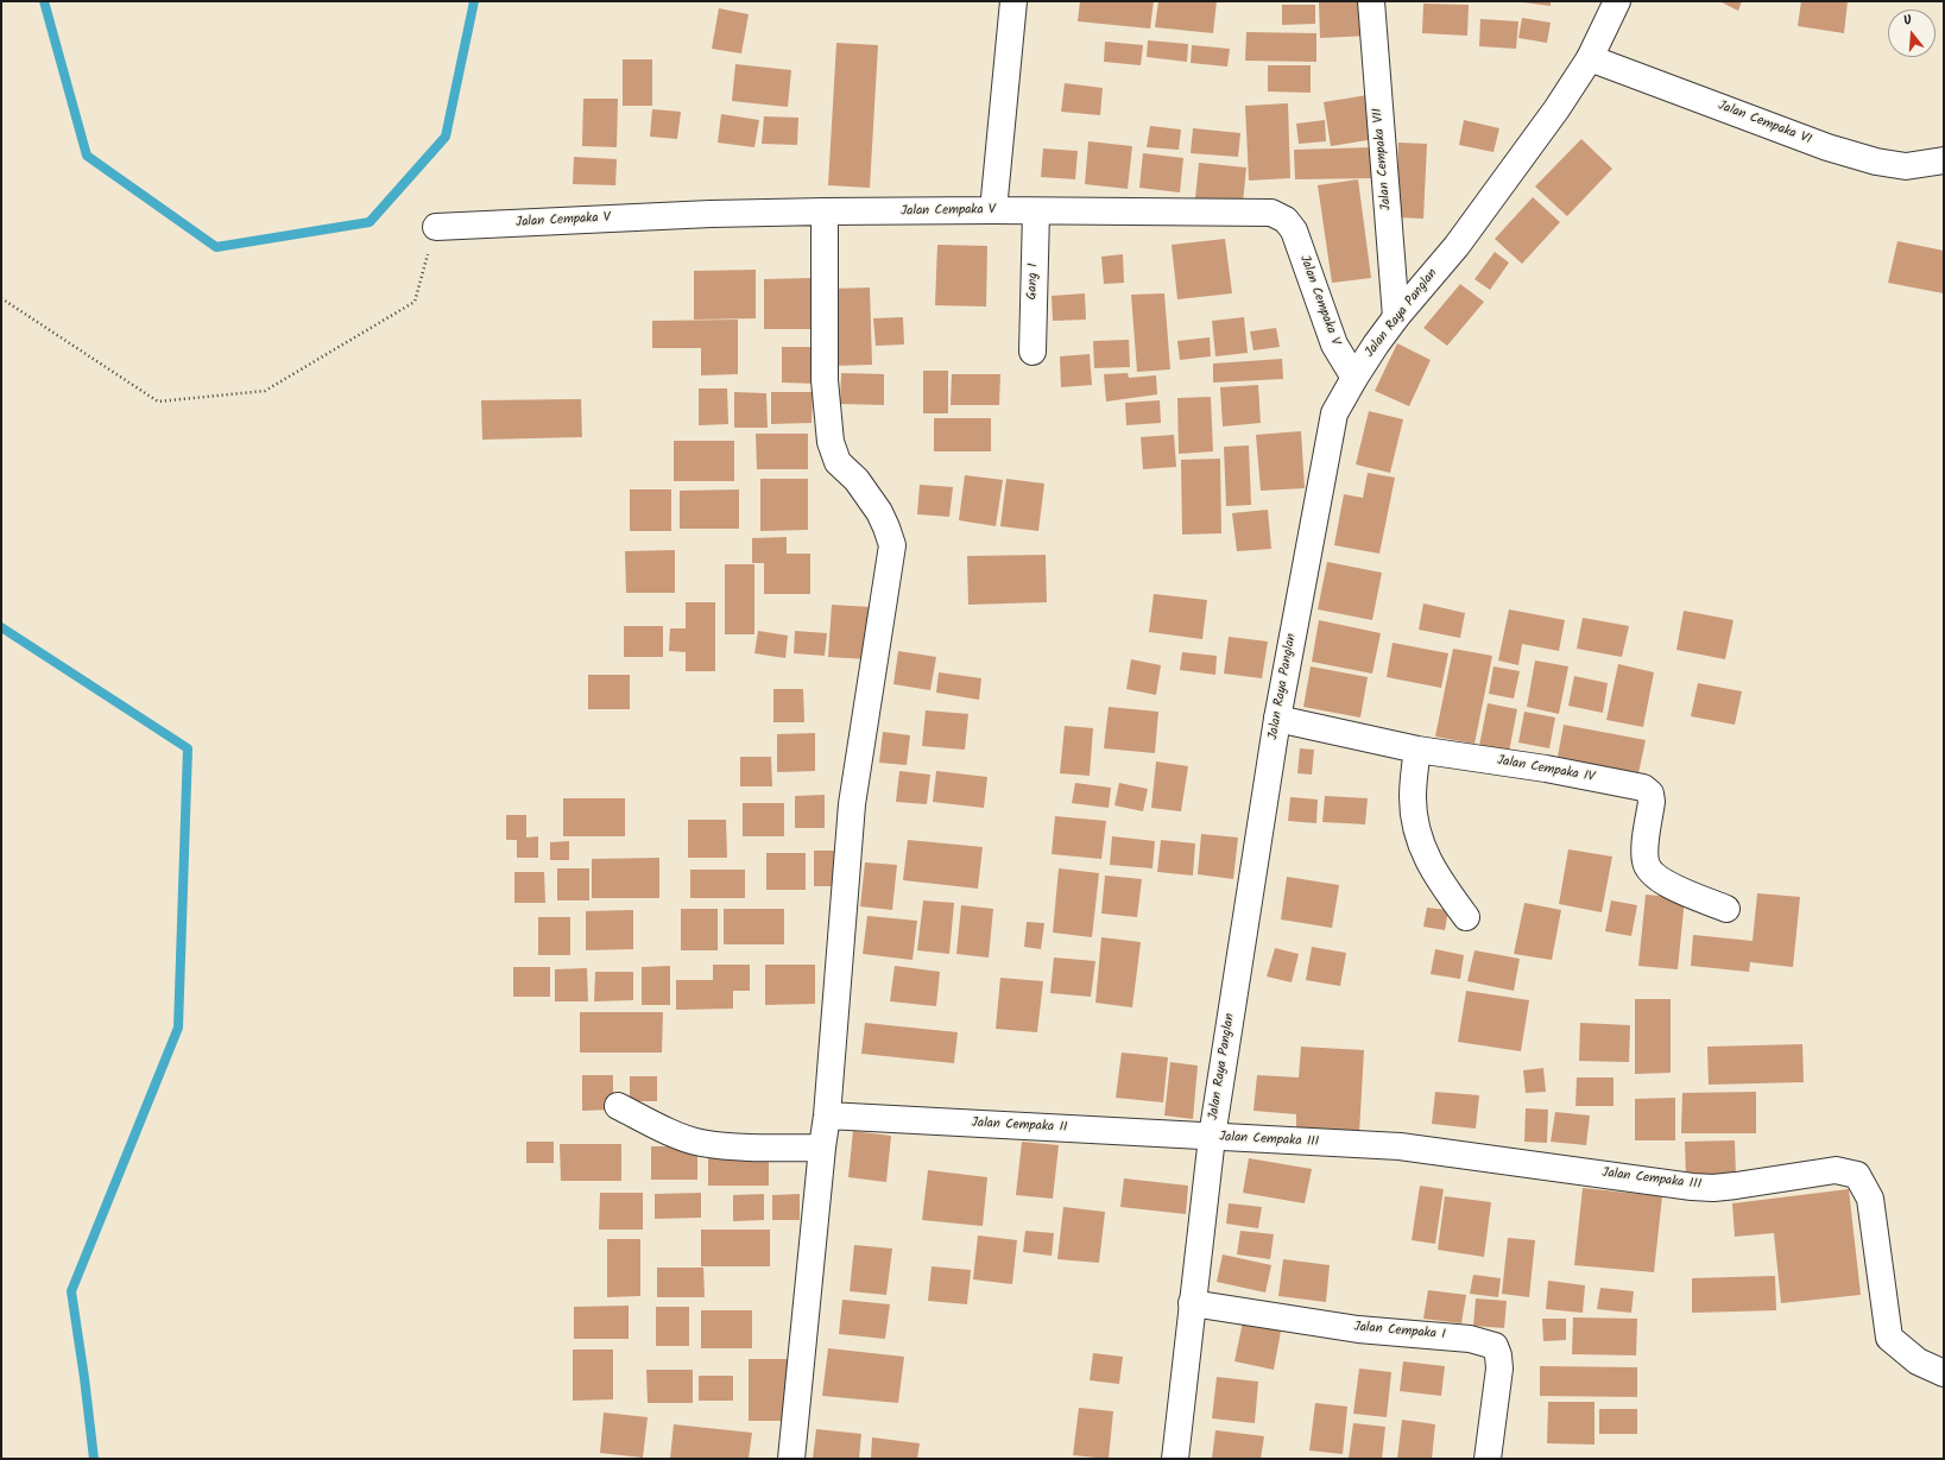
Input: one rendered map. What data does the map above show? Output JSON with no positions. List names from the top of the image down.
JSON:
{
  "streets": {
    "street": [
      "Jalan Cempaka VI",
      "Jalan Cempaka VII",
      "Jalan Cempaka V",
      "Gang I",
      "Jalan Raya Panglan",
      "Jalan Cempaka IV",
      "Jalan Cempaka II",
      "Jalan Cempaka III",
      "Jalan Cempaka I"
    ]
  },
  "crossings": [
    ["Jalan Cempaka VI", "Jalan Raya Panglan"],
    ["Jalan Cempaka VII", "Jalan Raya Panglan"],
    ["Jalan Cempaka V", "Gang I"],
    ["Jalan Cempaka V", "Jalan Raya Panglan"],
    ["Jalan Raya Panglan", "Jalan Cempaka IV"],
    ["Jalan Raya Panglan", "Jalan Cempaka II"],
    ["Jalan Raya Panglan", "Jalan Cempaka III"],
    ["Jalan Raya Panglan", "Jalan Cempaka I"],
    ["Jalan Cempaka II", "Jalan Cempaka III"]
  ],
  "north": "top"
}
